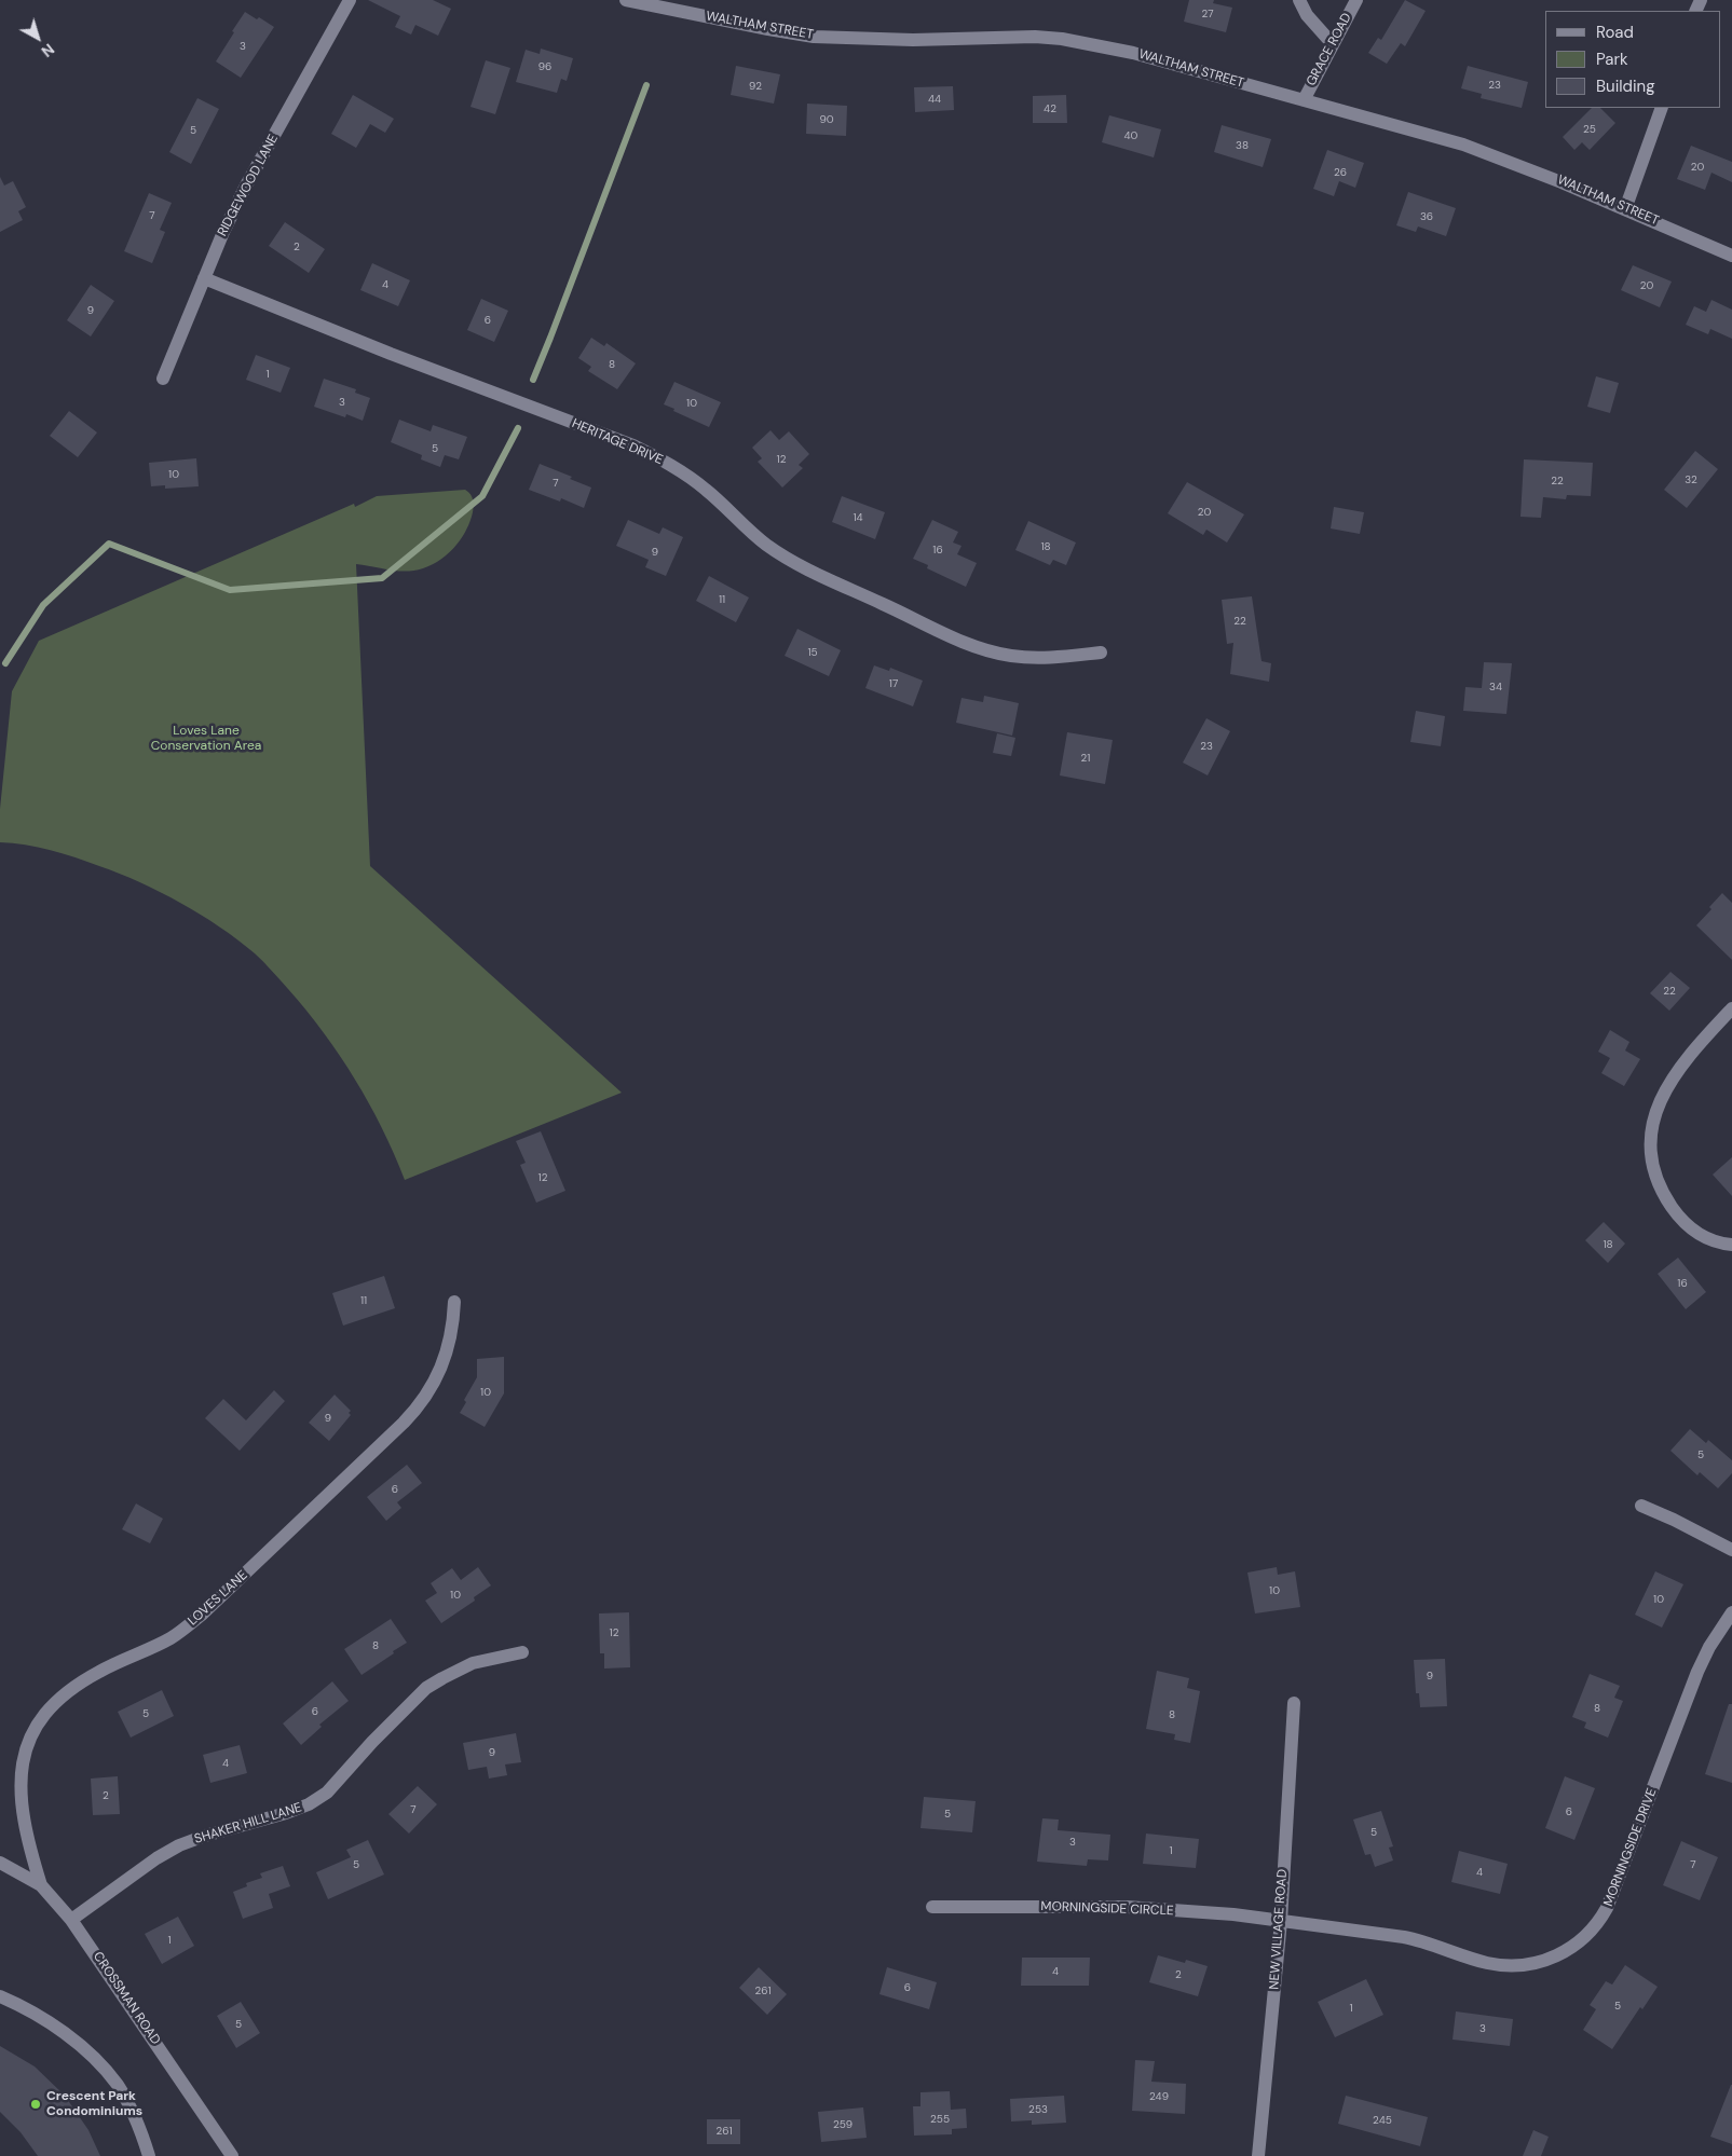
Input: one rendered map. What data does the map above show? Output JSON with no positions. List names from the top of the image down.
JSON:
{
  "streets": {
    "street": [
      "WALTHAM STREET",
      "GRACE ROAD",
      "RIDGEWOOD LANE",
      "HERITAGE DRIVE",
      "LOVES LANE",
      "SHAKER HILL LANE",
      "MORNINGSIDE DRIVE",
      "MORNINGSIDE CIRCLE",
      "NEW VILLAGE ROAD",
      "CROSSMAN ROAD"
    ]
  },
  "crossings": [
    ["WALTHAM STREET", "GRACE ROAD"],
    ["RIDGEWOOD LANE", "HERITAGE DRIVE"],
    ["LOVES LANE", "CROSSMAN ROAD"],
    ["SHAKER HILL LANE", "CROSSMAN ROAD"],
    ["MORNINGSIDE DRIVE", "MORNINGSIDE CIRCLE"],
    ["MORNINGSIDE DRIVE", "NEW VILLAGE ROAD"],
    ["MORNINGSIDE CIRCLE", "NEW VILLAGE ROAD"]
  ],
  "parks": ["Loves Lane Conservation Area"],
  "places": ["Crescent Park Condominiums"],
  "house_numbers": [
    "27",
    "3",
    "96",
    "23",
    "92",
    "44",
    "42",
    "90",
    "25",
    "5",
    "40",
    "38",
    "20",
    "26",
    "7",
    "36",
    "2",
    "4",
    "20",
    "9",
    "6",
    "8",
    "1",
    "3",
    "10",
    "5",
    "12",
    "10",
    "32",
    "22",
    "7",
    "20",
    "14",
    "18",
    "16",
    "9",
    "11",
    "22",
    "15",
    "17",
    "34",
    "23",
    "21",
    "22",
    "12",
    "18",
    "16",
    "11",
    "10",
    "9",
    "5",
    "6",
    "10",
    "10",
    "10",
    "12",
    "8",
    "9",
    "8",
    "6",
    "5",
    "8",
    "9",
    "4",
    "2",
    "7",
    "6",
    "5",
    "5",
    "3",
    "1",
    "5",
    "7",
    "4",
    "1",
    "4",
    "2",
    "6",
    "261",
    "5",
    "1",
    "5",
    "3",
    "249",
    "253",
    "255",
    "245",
    "259",
    "261"
  ],
  "legend": ["Road", "Park", "Building"],
  "north": "bottom right"
}
